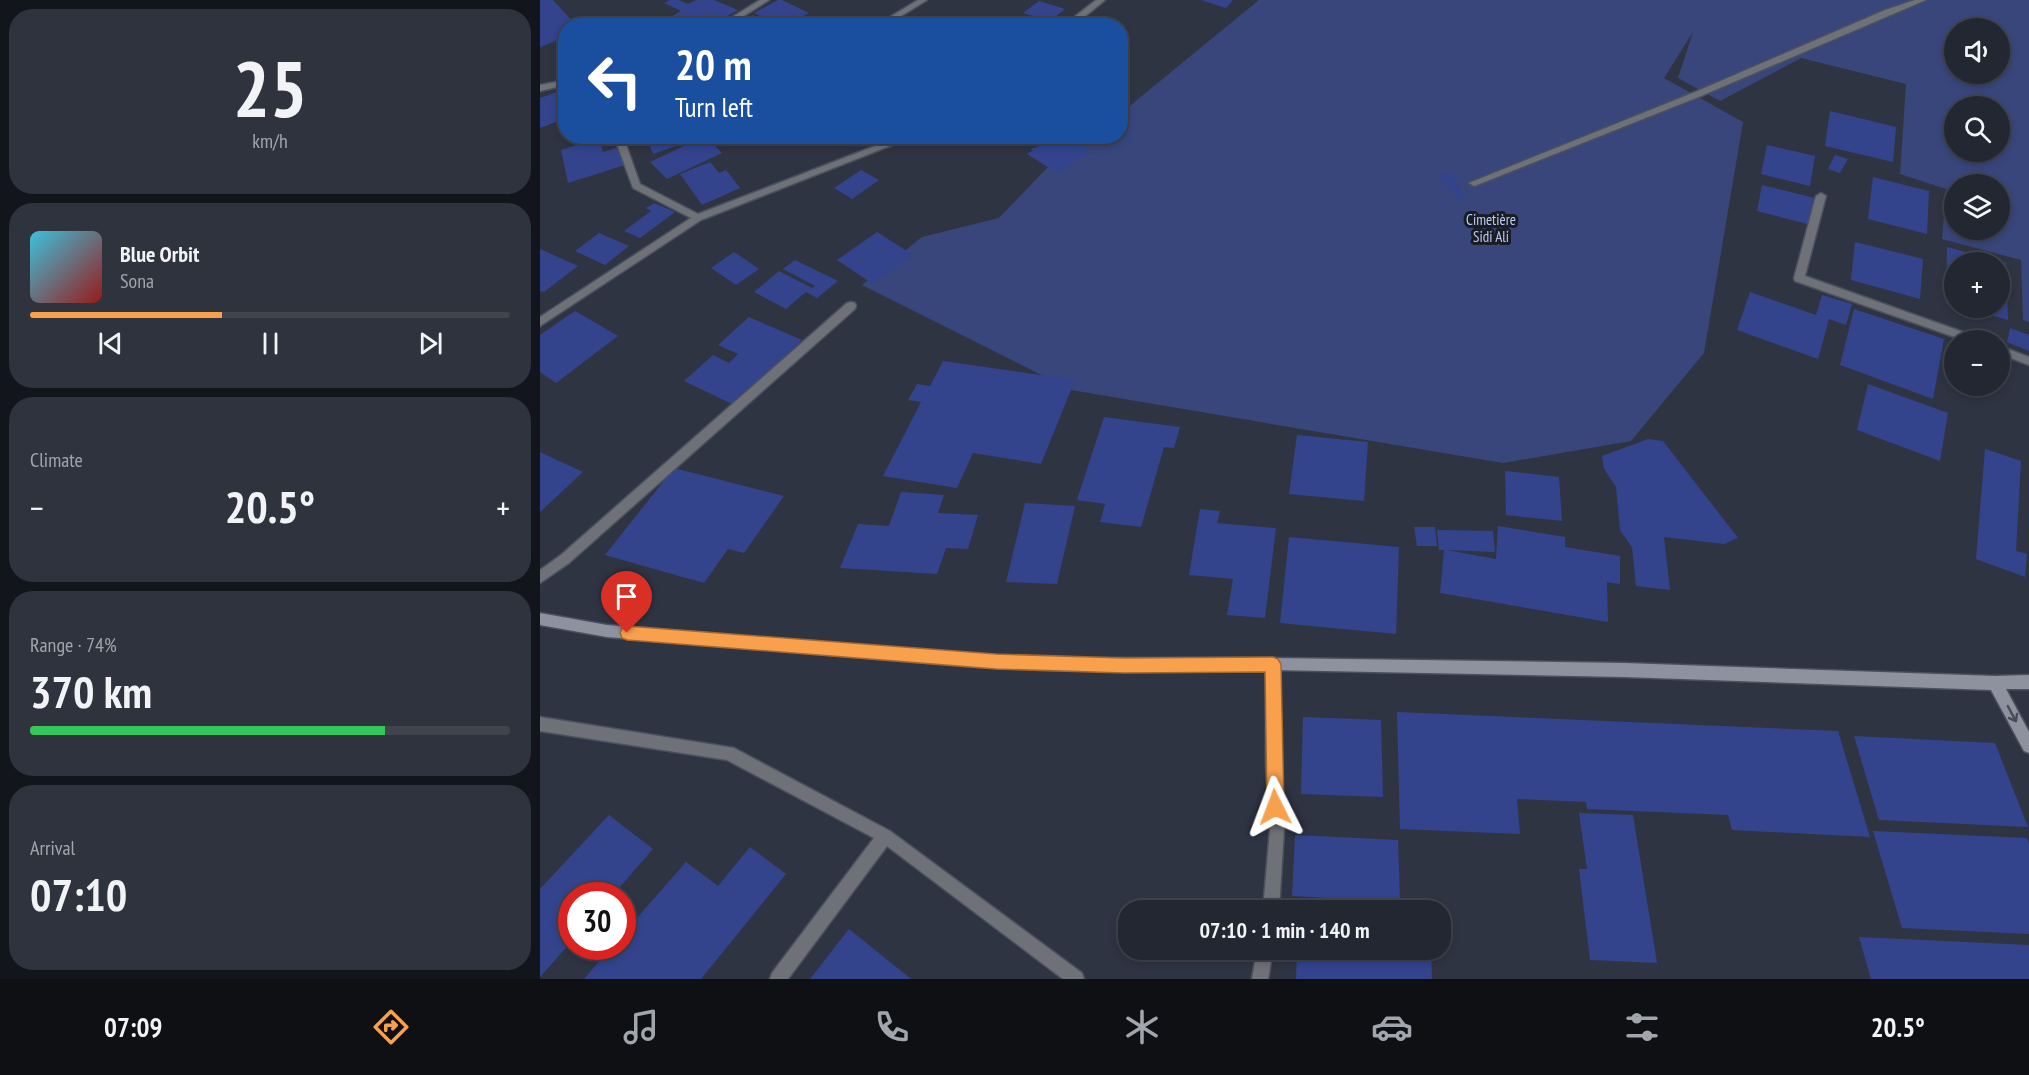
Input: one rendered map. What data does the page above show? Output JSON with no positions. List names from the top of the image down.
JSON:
{
  "parks": ["Cimetière Sidi Ali"],
  "page": {
    "tile": [
      ["25", "km/h"],
      "Climate",
      ["Range · 74%", "370 km"],
      ["Arrival", "07:10"]
    ],
    "map_buttons": ["+", "−"],
    "turn": ["20 m", "Turn left"],
    "song": ["Blue Orbit", "Sona"],
    "heat": ["−", "20.5°", "+"],
    "limit": "30",
    "trip": "07:10 · 1 min · 140 m",
    "tabs": ["07:09", "20.5°"]
  }
}
